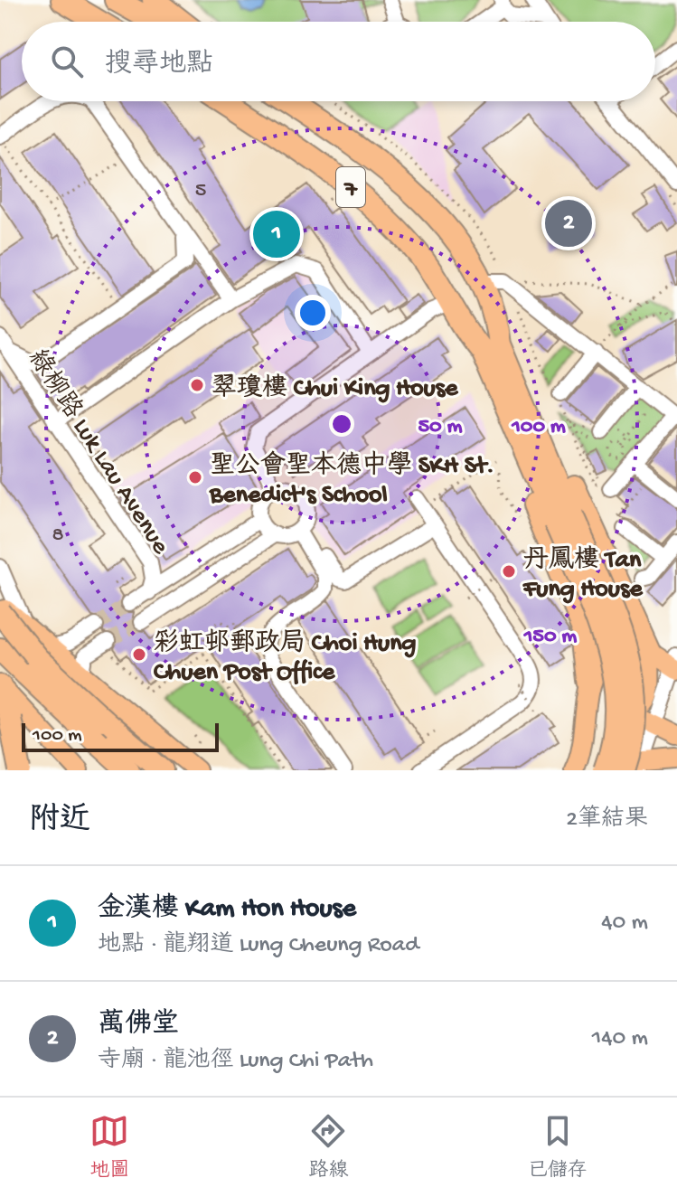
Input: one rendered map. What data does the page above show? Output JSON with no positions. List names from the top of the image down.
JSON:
{
  "streets": {
    "highway": ["7"],
    "street": ["綠柳路 Luk Lau Avenue"]
  },
  "places": [
    "翠瓊樓 Chui King House",
    "聖公會聖本德中學 SKH St. Benedict's School",
    "丹鳳樓 Tan Fung House",
    "彩虹邨郵政局 Choi Hung Chuen Post Office"
  ],
  "house_numbers": ["5", "8"],
  "scale_bar": "100 m",
  "page": {
    "search": "搜尋地點",
    "pins": ["2", "1"],
    "scale": "100 m",
    "heading": ["附近", "2筆結果"],
    "list": [
      {
        "mark": "1",
        "name": "金漢樓 Kam Hon House",
        "note": "地點 · 龍翔道 Lung Cheung Road",
        "value": "40 m"
      },
      {
        "mark": "2",
        "name": "萬佛堂",
        "note": "寺廟 · 龍池徑 Lung Chi Path",
        "value": "140 m"
      }
    ],
    "nav": ["地圖", "路線", "已儲存"]
  },
  "rings": ["50 m", "100 m", "150 m"]
}
